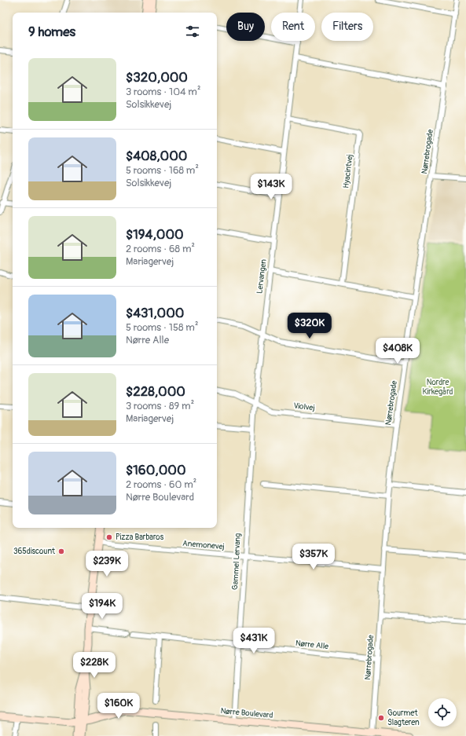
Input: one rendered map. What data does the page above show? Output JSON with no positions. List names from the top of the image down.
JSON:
{
  "streets": {
    "street": [
      "Nørrebrogade",
      "Hyacintvej",
      "Lervangen",
      "Violvej",
      "Anemonevej",
      "Gammel Lervang",
      "Nørre Alle",
      "Nørre Boulevard"
    ]
  },
  "crossings": [
    ["Nørrebrogade", "Violvej"],
    ["Nørrebrogade", "Anemonevej"],
    ["Nørrebrogade", "Nørre Alle"],
    ["Nørrebrogade", "Nørre Boulevard"],
    ["Hyacintvej", "Lervangen"],
    ["Lervangen", "Violvej"],
    ["Lervangen", "Gammel Lervang"],
    ["Violvej", "Gammel Lervang"],
    ["Anemonevej", "Gammel Lervang"],
    ["Gammel Lervang", "Nørre Alle"],
    ["Gammel Lervang", "Nørre Boulevard"]
  ],
  "parks": ["Nordre Kirkegård"],
  "places": ["Pizza Barbaros", "365discount", "Gourmet Slagteren"],
  "page": {
    "chip": ["Buy", "Rent", "Filters"],
    "heading": "9 homes",
    "list": [
      {
        "name": "$320,000",
        "note": "3 rooms · 104 m² · Solsikkevej"
      },
      {
        "name": "$408,000",
        "note": "5 rooms · 168 m² · Solsikkevej"
      },
      {
        "name": "$194,000",
        "note": "2 rooms · 68 m² · Mariagervej"
      },
      {
        "name": "$431,000",
        "note": "5 rooms · 158 m² · Nørre Alle"
      },
      {
        "name": "$228,000",
        "note": "3 rooms · 89 m² · Mariagervej"
      },
      {
        "name": "$160,000",
        "note": "2 rooms · 60 m² · Nørre Boulevard"
      }
    ],
    "price": [
      "$143K",
      "$320K",
      "$408K",
      "$357K",
      "$239K",
      "$194K",
      "$431K",
      "$228K",
      "$160K"
    ]
  }
}
